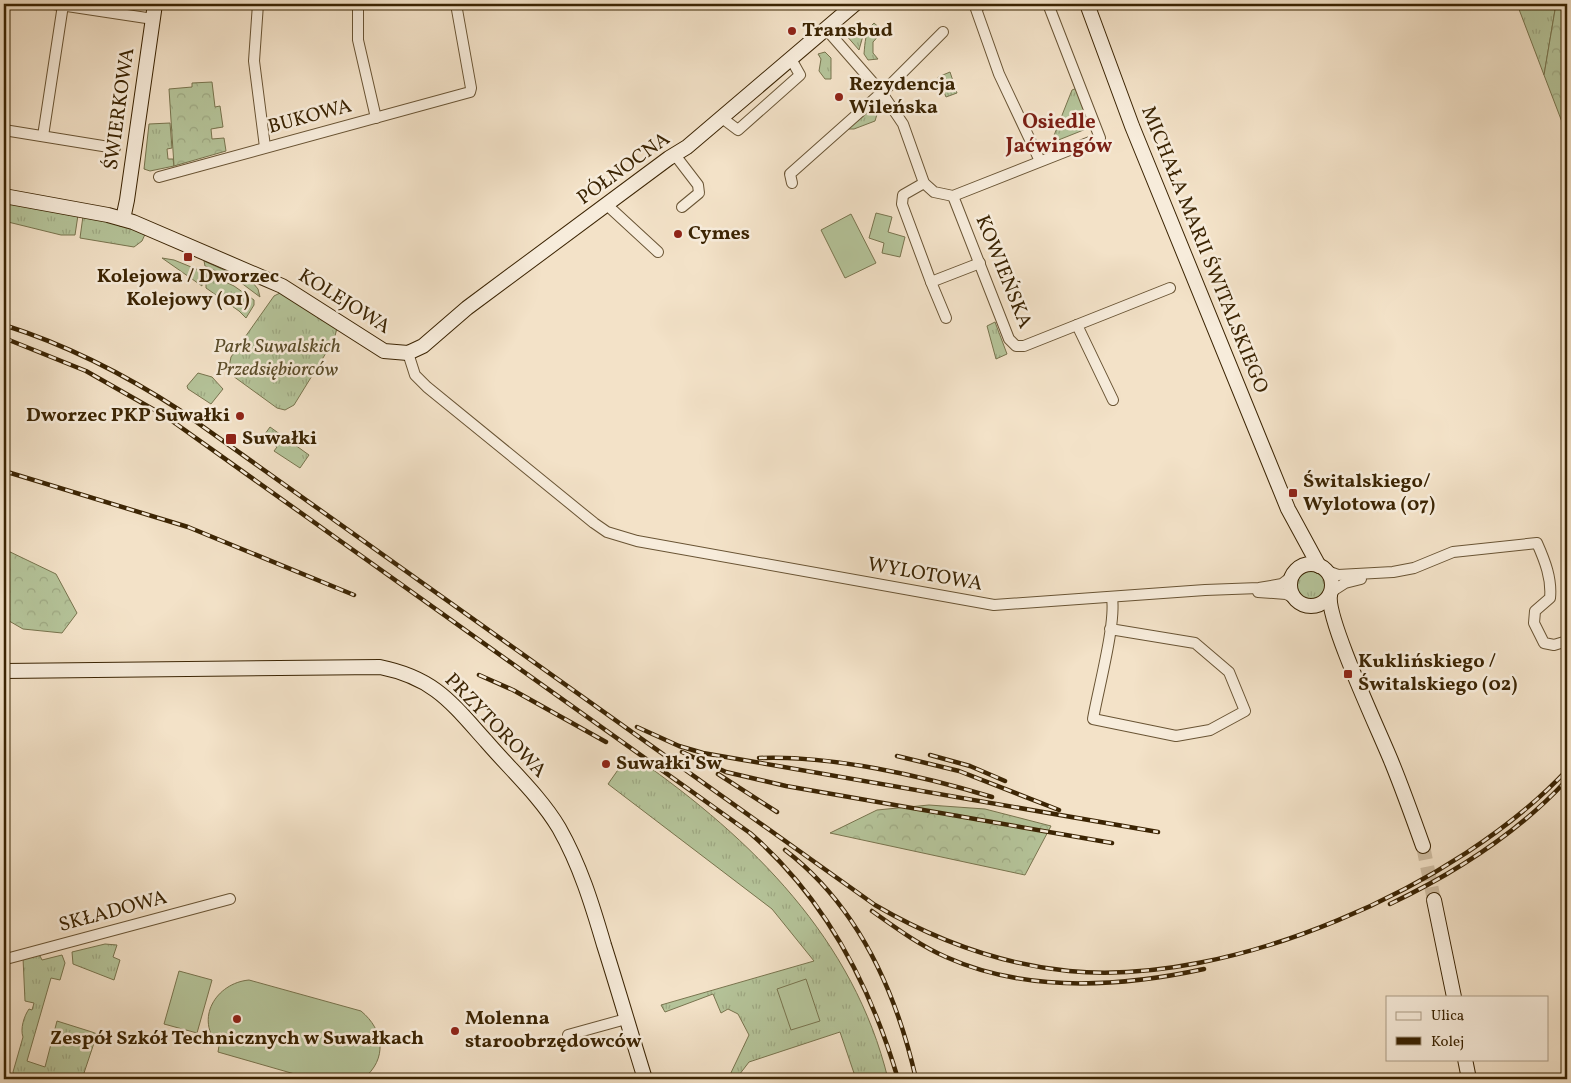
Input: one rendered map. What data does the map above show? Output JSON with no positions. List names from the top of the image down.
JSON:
{
  "streets": {
    "street": [
      "ŚWIERKOWA",
      "BUKOWA",
      "PÓŁNOCNA",
      "MICHAŁA MARII ŚWITALSKIEGO",
      "KOWIEŃSKA",
      "KOLEJOWA",
      "WYLOTOWA",
      "PRZYTOROWA",
      "SKŁADOWA"
    ]
  },
  "crossings": [
    ["ŚWIERKOWA", "KOLEJOWA"],
    ["PÓŁNOCNA", "KOLEJOWA"],
    ["MICHAŁA MARII ŚWITALSKIEGO", "WYLOTOWA"],
    ["KOLEJOWA", "WYLOTOWA"]
  ],
  "districts": ["Osiedle Jaćwingów"],
  "parks": ["Park Suwalskich Przedsiębiorców"],
  "places": {
    "other": [
      "Transbud",
      "Rezydencja Wileńska",
      "Cymes",
      "Dworzec PKP Suwałki",
      "Suwałki Sw",
      "Zespół Szkół Technicznych w Suwałkach",
      "Molenna staroobrzędowców"
    ],
    "transit": [
      "Kolejowa / Dworzec Kolejowy (01)",
      "Suwałki",
      "Świtalskiego/ Wylotowa (07)",
      "Kuklińskiego / Świtalskiego (02)"
    ]
  },
  "legend": ["Ulica", "Kolej"]
}
